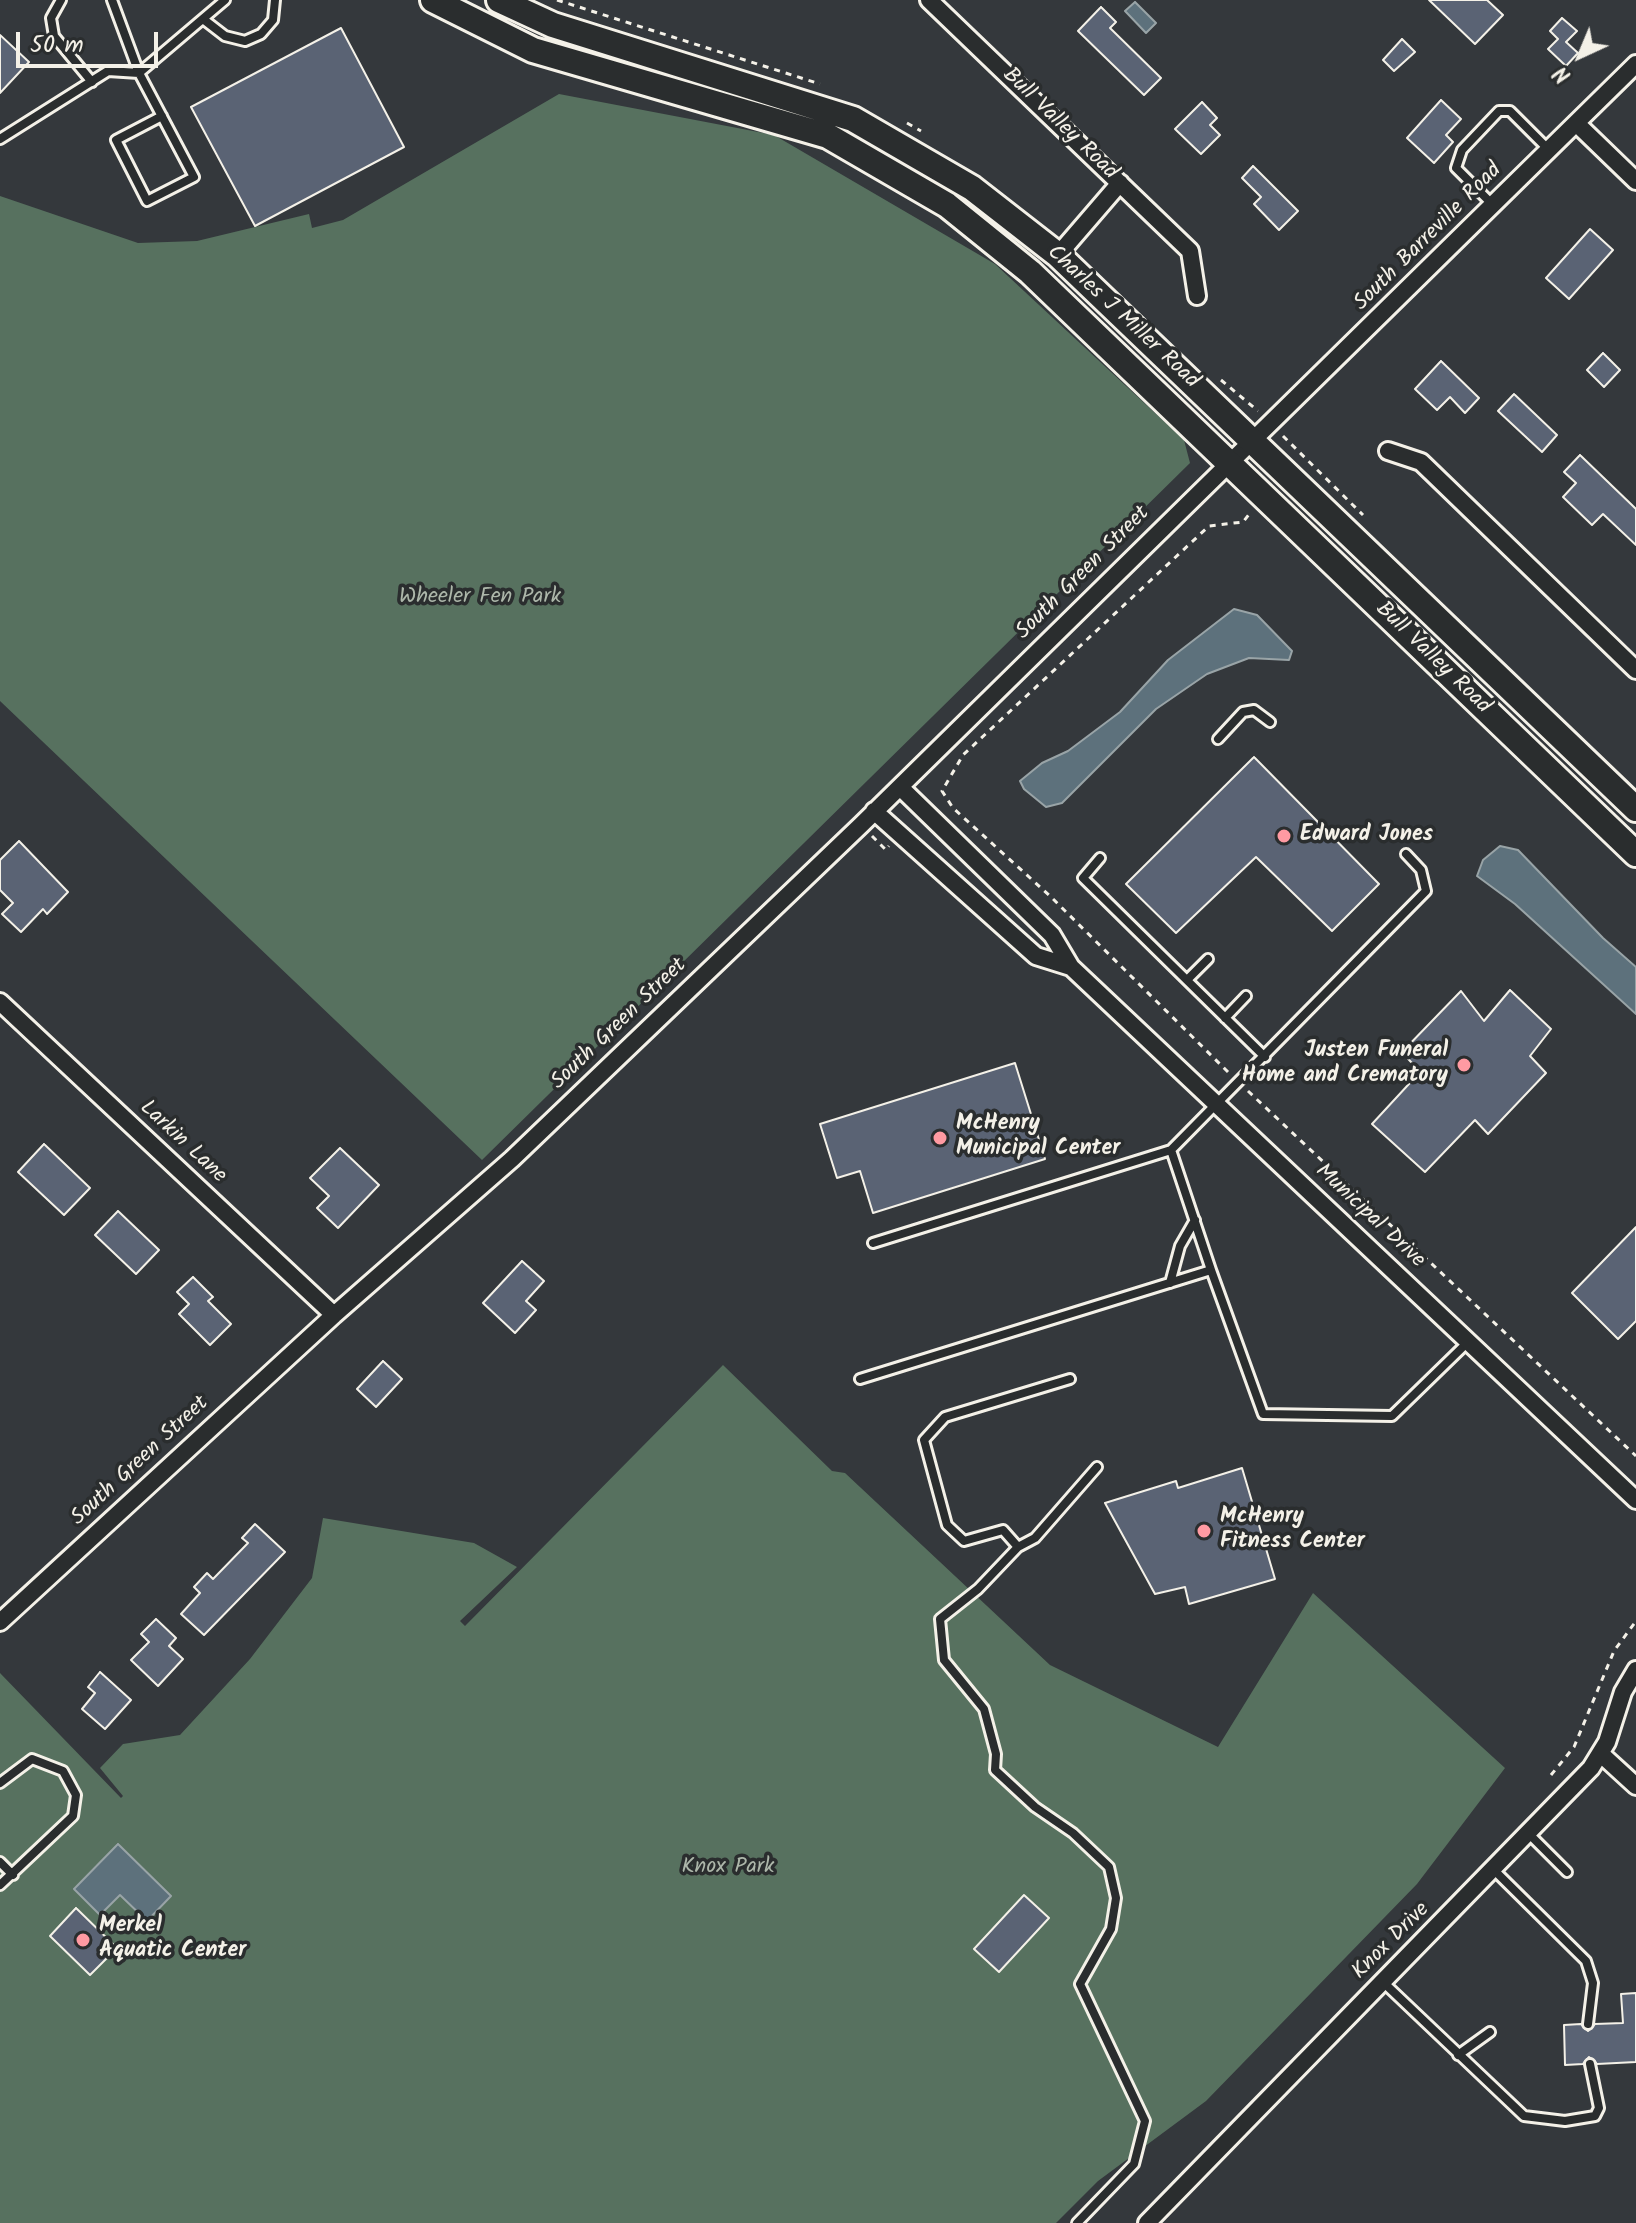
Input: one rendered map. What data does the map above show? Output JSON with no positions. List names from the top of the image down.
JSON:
{
  "streets": {
    "street": [
      "Bull Valley Road",
      "South Barreville Road",
      "Charles J Miller Road",
      "South Green Street",
      "Larkin Lane",
      "Municipal Drive",
      "Knox Drive"
    ]
  },
  "crossings": [
    ["Bull Valley Road", "Charles J Miller Road"],
    ["Bull Valley Road", "South Green Street"],
    ["South Barreville Road", "Charles J Miller Road"],
    ["South Barreville Road", "South Green Street"],
    ["Charles J Miller Road", "South Green Street"],
    ["South Green Street", "Larkin Lane"],
    ["South Green Street", "Municipal Drive"]
  ],
  "parks": ["Wheeler Fen Park", "Knox Park"],
  "places": [
    "Edward Jones",
    "Justen Funeral Home and Crematory",
    "McHenry Municipal Center",
    "McHenry Fitness Center",
    "Merkel Aquatic Center"
  ],
  "scale_bar": "50 m",
  "north": "bottom left"
}
